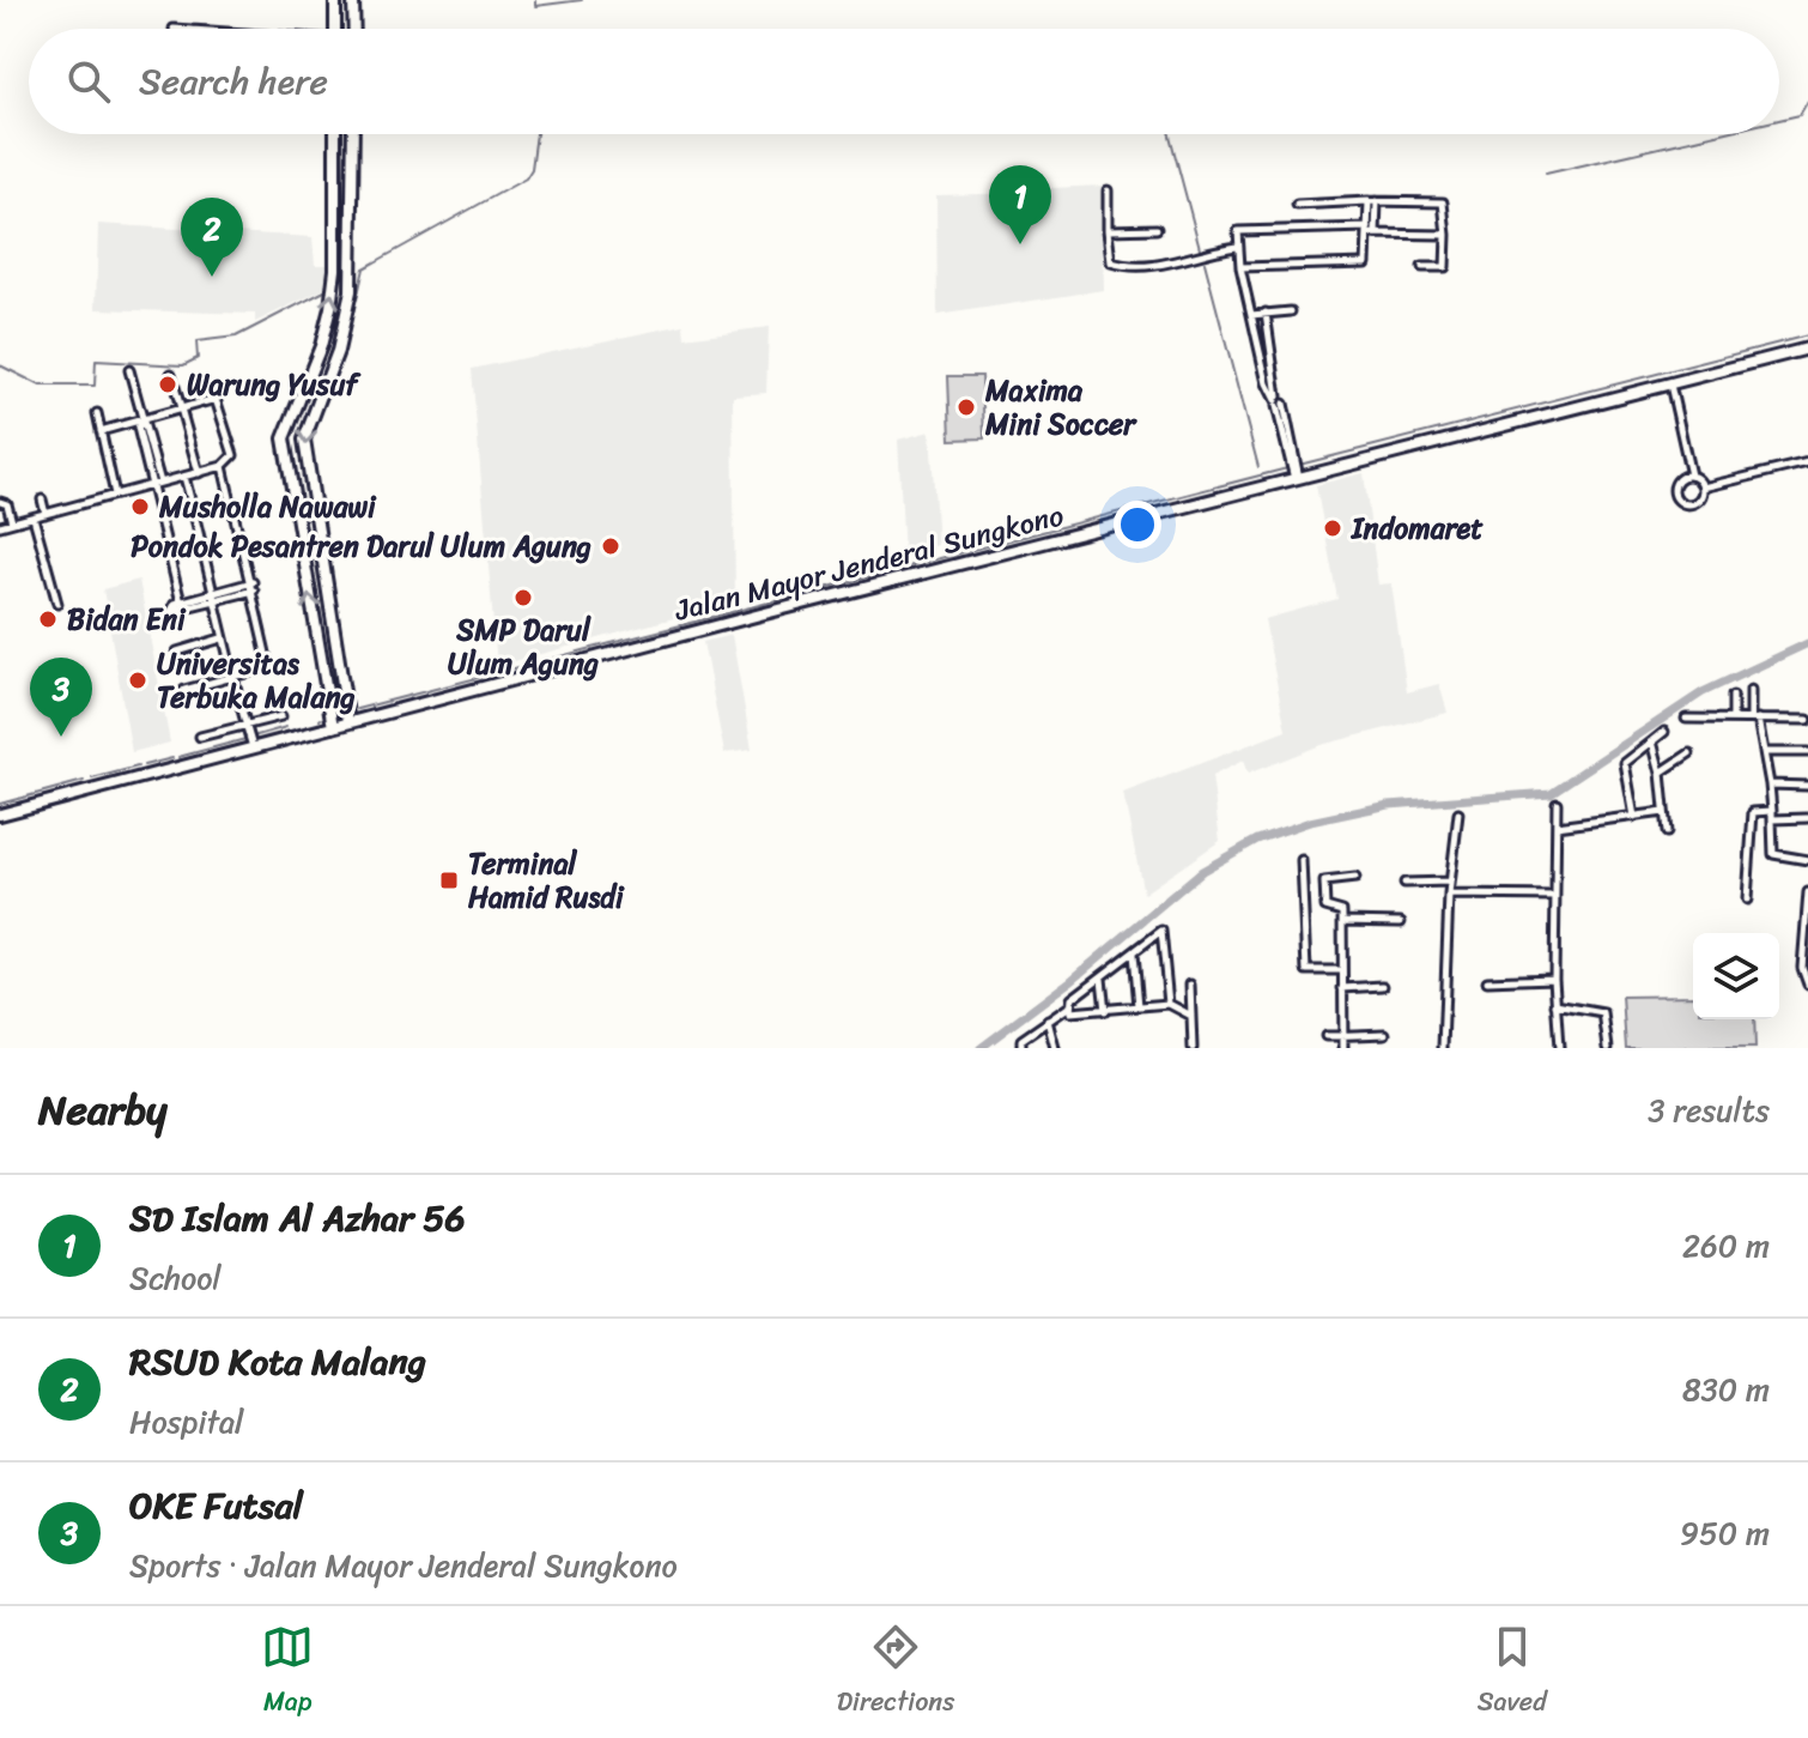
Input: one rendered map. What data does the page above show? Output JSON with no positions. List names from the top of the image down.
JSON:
{
  "streets": {
    "main road": ["Jalan Mayor Jenderal Sungkono"]
  },
  "places": {
    "other": [
      "Warung Yusuf",
      "Maxima Mini Soccer",
      "Musholla Nawawi",
      "Indomaret",
      "Pondok Pesantren Darul Ulum Agung",
      "SMP Darul Ulum Agung",
      "Bidan Eni",
      "Universitas Terbuka Malang"
    ],
    "transit": ["Terminal Hamid Rusdi"]
  },
  "page": {
    "search": "Search here",
    "pins": ["1", "2", "3"],
    "heading": ["Nearby", "3 results"],
    "list": [
      {
        "mark": "1",
        "name": "SD Islam Al Azhar 56",
        "note": "School",
        "value": "260 m"
      },
      {
        "mark": "2",
        "name": "RSUD Kota Malang",
        "note": "Hospital",
        "value": "830 m"
      },
      {
        "mark": "3",
        "name": "OKE Futsal",
        "note": "Sports · Jalan Mayor Jenderal Sungkono",
        "value": "950 m"
      }
    ],
    "nav": ["Map", "Directions", "Saved"]
  }
}
